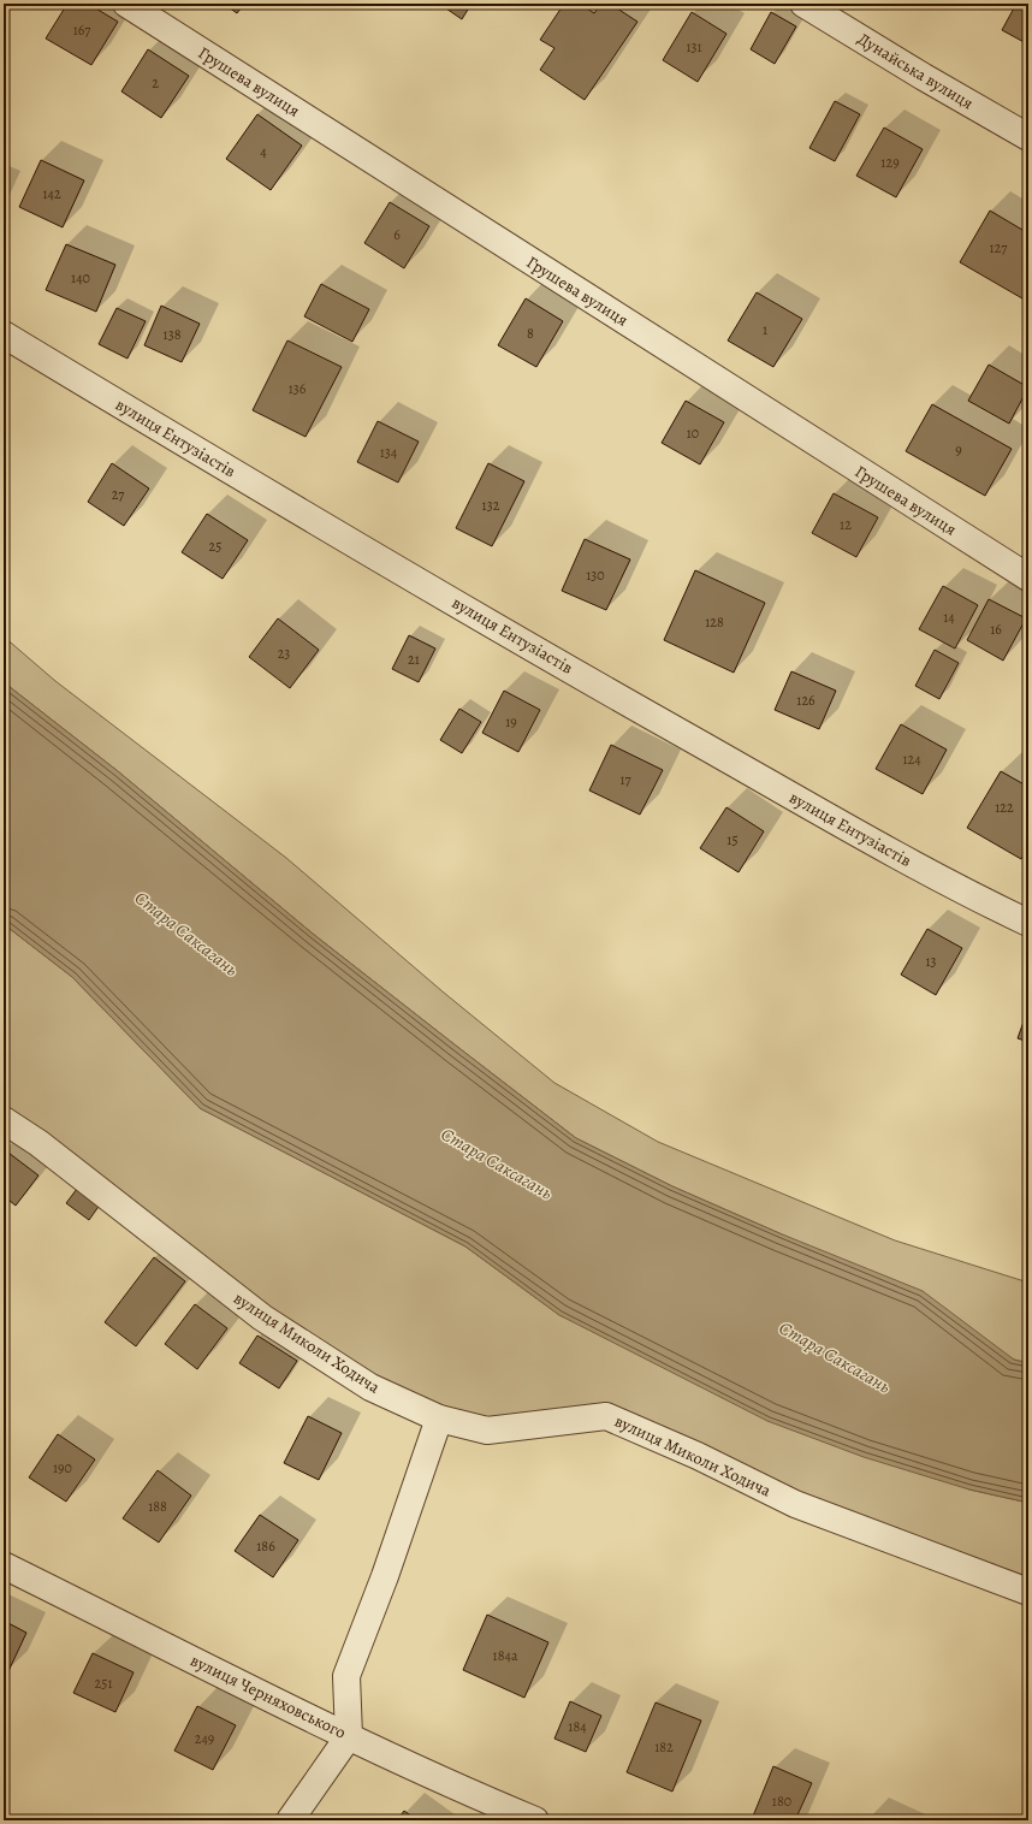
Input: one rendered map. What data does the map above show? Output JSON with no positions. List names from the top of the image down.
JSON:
{
  "streets": {
    "street": [
      "Дунайська вулиця",
      "Грушева вулиця",
      "вулиця Ентузіастів",
      "вулиця Миколи Ходича",
      "вулиця Черняховського"
    ]
  },
  "water": ["Стара Саксагань"],
  "house_numbers": [
    "167",
    "131",
    "2",
    "4",
    "129",
    "142",
    "6",
    "127",
    "140",
    "1",
    "8",
    "138",
    "136",
    "10",
    "9",
    "134",
    "27",
    "132",
    "12",
    "25",
    "130",
    "14",
    "128",
    "16",
    "23",
    "21",
    "126",
    "19",
    "124",
    "17",
    "122",
    "15",
    "13",
    "190",
    "188",
    "186",
    "184а",
    "251",
    "184",
    "249",
    "182",
    "180"
  ]
}
